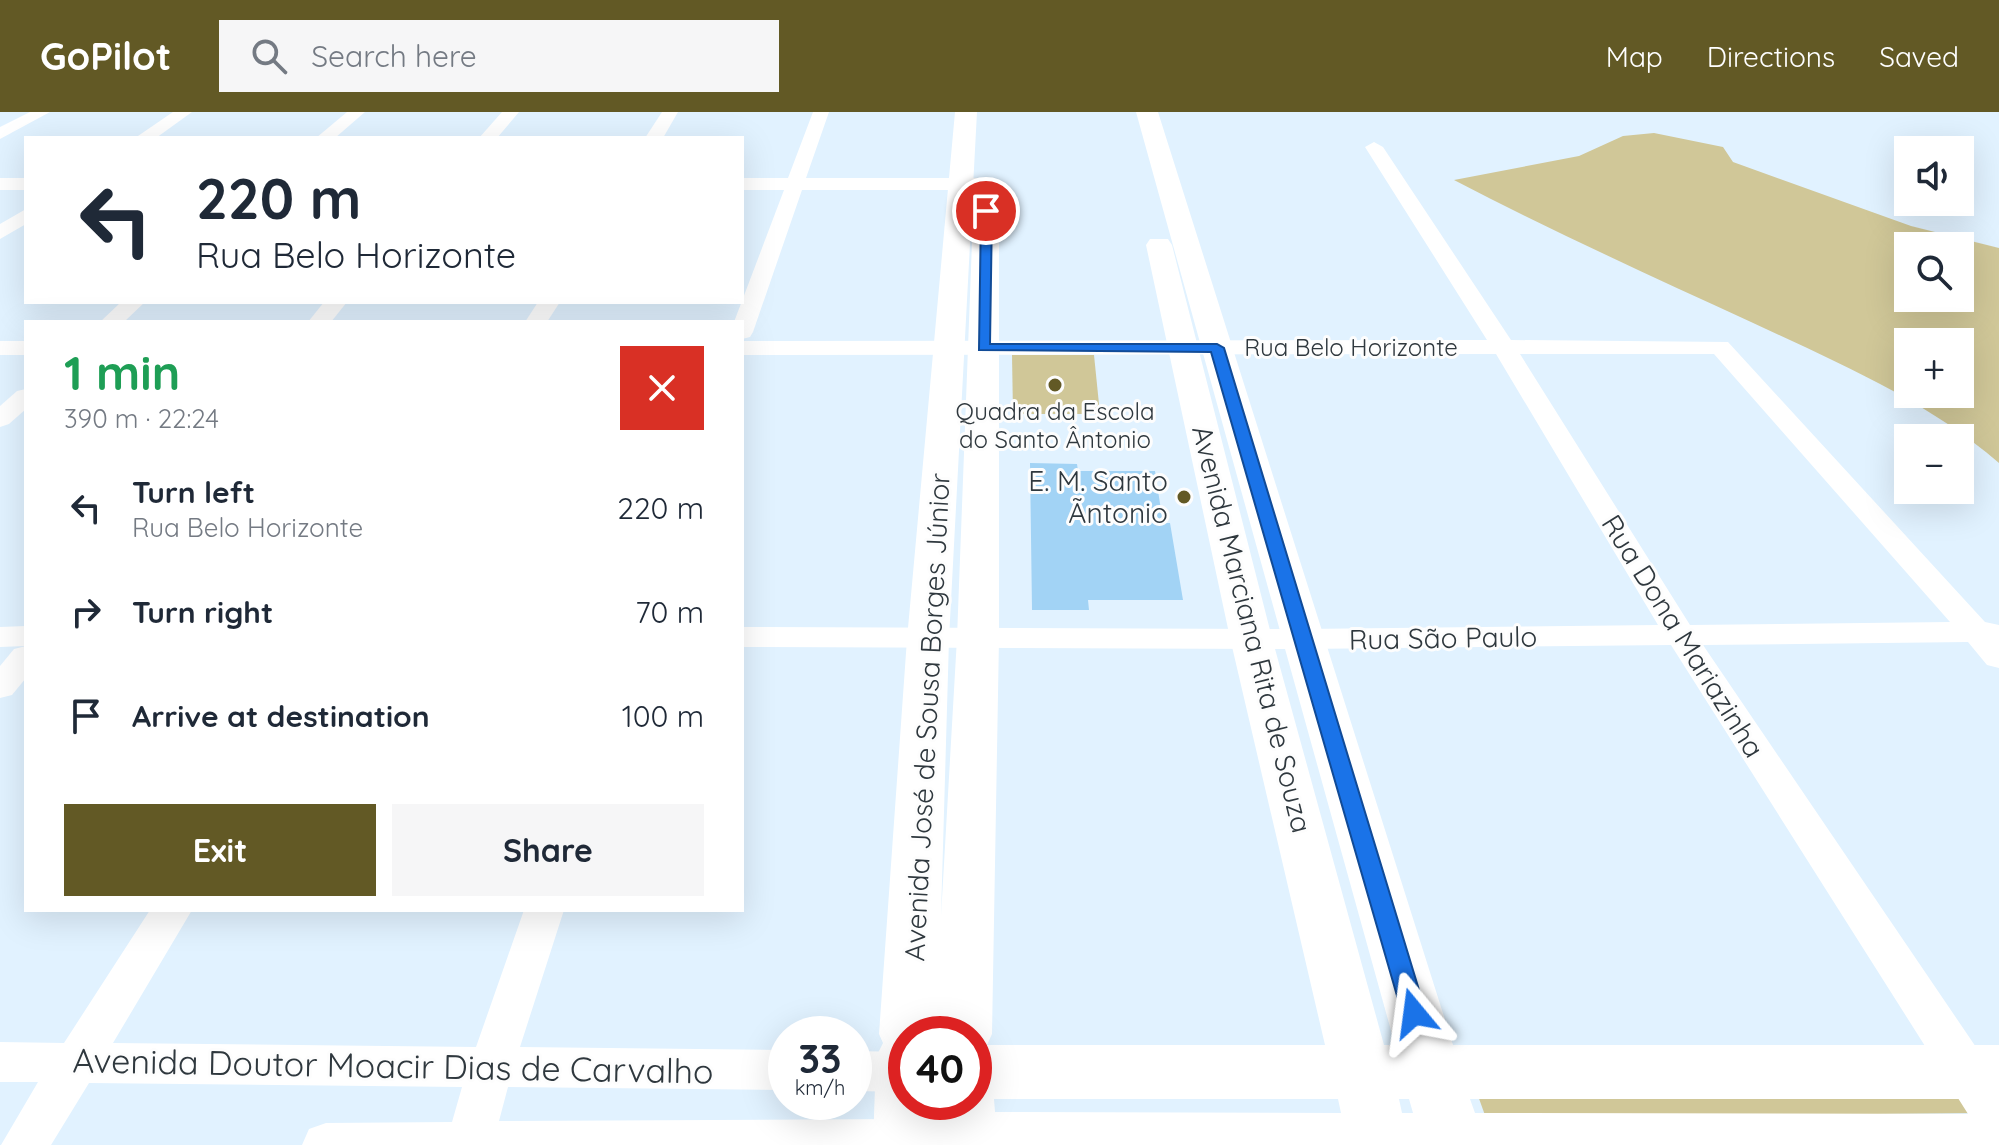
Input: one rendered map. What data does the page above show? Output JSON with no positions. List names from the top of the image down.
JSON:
{
  "streets": {
    "street": [
      "Rua Belo Horizonte",
      "Avenida Marciana Rita de Souza",
      "Rua Dona Mariazinha",
      "Rua São Paulo",
      "Avenida José de Sousa Borges Júnior",
      "Avenida Doutor Moacir Dias de Carvalho"
    ]
  },
  "crossings": [
    ["Rua Belo Horizonte", "Avenida Marciana Rita de Souza"],
    ["Rua Belo Horizonte", "Rua Dona Mariazinha"],
    ["Rua Belo Horizonte", "Rua São Paulo"],
    ["Rua Belo Horizonte", "Avenida José de Sousa Borges Júnior"],
    ["Avenida Marciana Rita de Souza", "Rua São Paulo"],
    ["Rua Dona Mariazinha", "Rua São Paulo"],
    ["Rua São Paulo", "Avenida José de Sousa Borges Júnior"]
  ],
  "places": ["Quadra da Escola do Santo Ântonio", "E. M. Santo Ãntonio"],
  "page": {
    "header": "GoPilot",
    "search": "Search here",
    "nav": ["Map", "Directions", "Saved"],
    "map_buttons": ["+", "−"],
    "turn": ["220 m", "Rua Belo Horizonte"],
    "heading": ["1 min", "390 m · 22:24"],
    "list": [
      {
        "name": "Turn left",
        "note": "Rua Belo Horizonte",
        "value": "220 m"
      },
      {
        "name": "Turn right",
        "value": "70 m"
      },
      {
        "name": "Arrive at destination",
        "value": "100 m"
      }
    ],
    "buttons": ["Exit", "Share"],
    "speed": "33 km/h",
    "limit": "40"
  }
}
